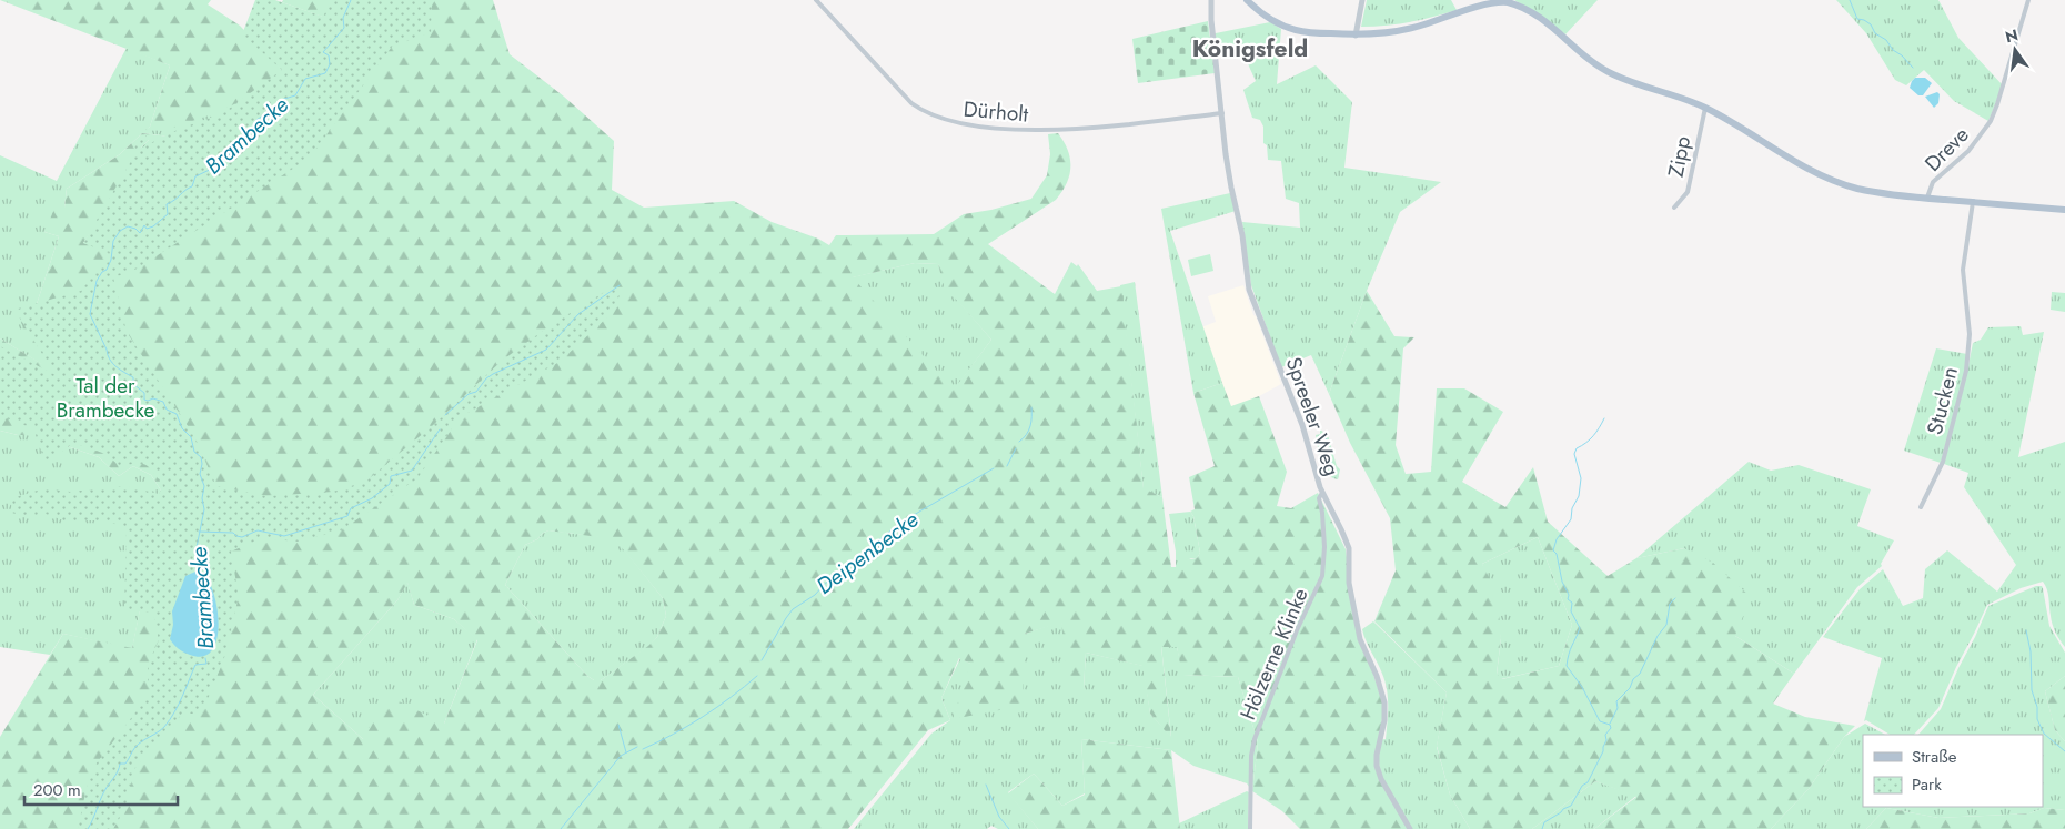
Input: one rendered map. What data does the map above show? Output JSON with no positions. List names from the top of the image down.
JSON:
{
  "streets": {
    "street": [
      "Dürholt",
      "Dreve",
      "Zipp",
      "Stucken",
      "Spreeler Weg",
      "Hölzerne Klinke"
    ]
  },
  "crossings": [
    ["Dürholt", "Spreeler Weg"],
    ["Spreeler Weg", "Hölzerne Klinke"]
  ],
  "districts": ["Königsfeld"],
  "water": ["Brambecke", "Deipenbecke"],
  "parks": ["Tal der Brambecke"],
  "legend": ["Straße", "Park"],
  "scale_bar": "200 m",
  "north": "top"
}
